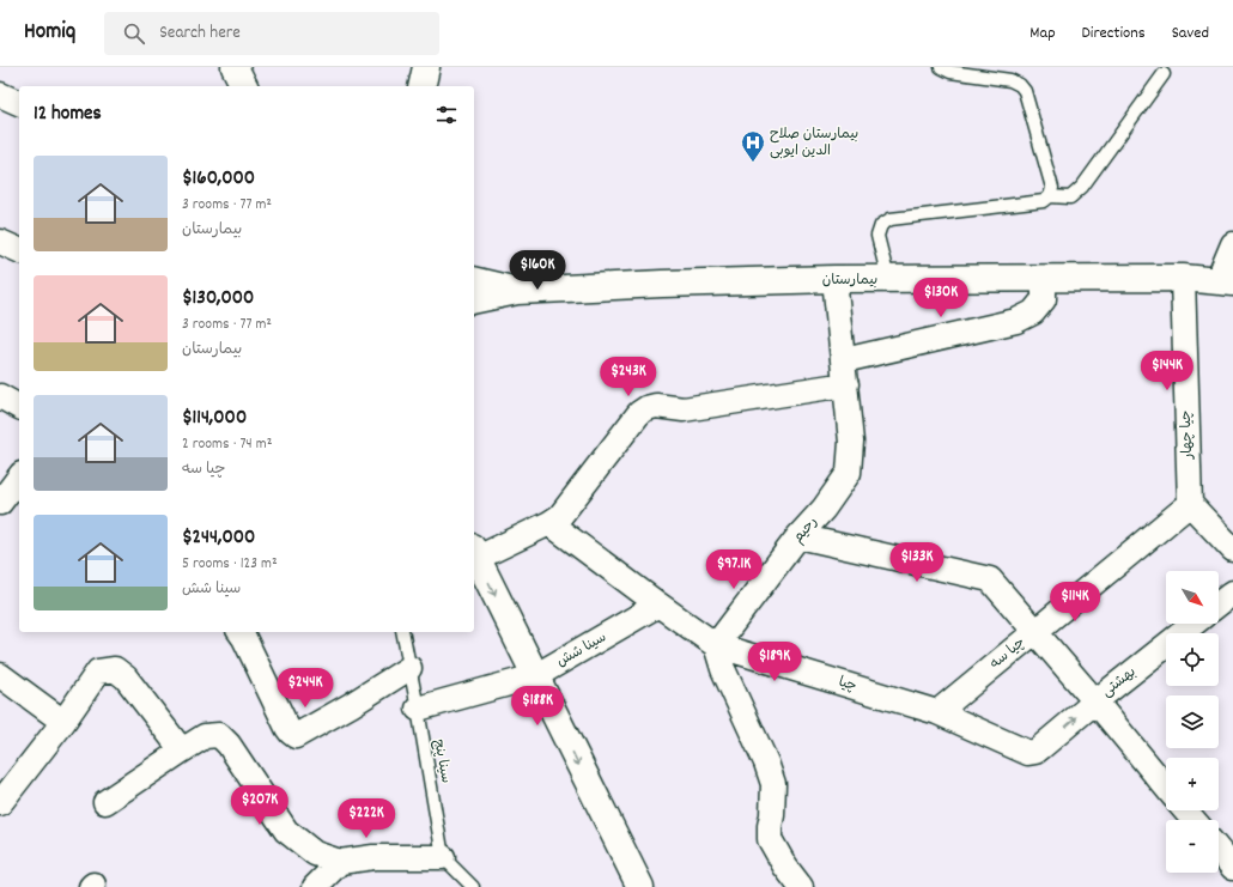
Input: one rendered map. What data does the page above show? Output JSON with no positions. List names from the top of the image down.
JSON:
{
  "streets": {
    "street": [
      "بیمارستان",
      "چیا چهار",
      "رحیم",
      "سینا شش",
      "چیا سه",
      "بهشتی",
      "چیا"
    ],
    "lane": ["سینا پنج"]
  },
  "crossings": [
    ["بیمارستان", "چیا چهار"],
    ["بیمارستان", "رحیم"],
    ["چیا چهار", "چیا سه"],
    ["رحیم", "چیا"],
    ["سینا شش", "چیا"],
    ["سینا شش", "سینا پنج"],
    ["چیا سه", "چیا"],
    ["بهشتی", "چیا"]
  ],
  "one_way": ["بهشتی"],
  "places": {
    "hospital": ["بیمارستان صلاح الدین ایوبی"]
  },
  "north": "bottom right",
  "page": {
    "header": "Homiq",
    "search": "Search here",
    "nav": ["Map", "Directions", "Saved"],
    "heading": "12 homes",
    "list": [
      {
        "name": "$160,000",
        "note": "3 rooms · 77 m² · بیمارستان"
      },
      {
        "name": "$130,000",
        "note": "3 rooms · 77 m² · بیمارستان"
      },
      {
        "name": "$114,000",
        "note": "2 rooms · 74 m² · چیا سه"
      },
      {
        "name": "$244,000",
        "note": "5 rooms · 123 m² · سینا شش"
      }
    ],
    "price": [
      "$160K",
      "$130K",
      "$144K",
      "$243K",
      "$133K",
      "$97.1K",
      "$114K",
      "$189K",
      "$244K",
      "$188K",
      "$207K",
      "$222K"
    ],
    "map_buttons": ["+", "−"]
  }
}
